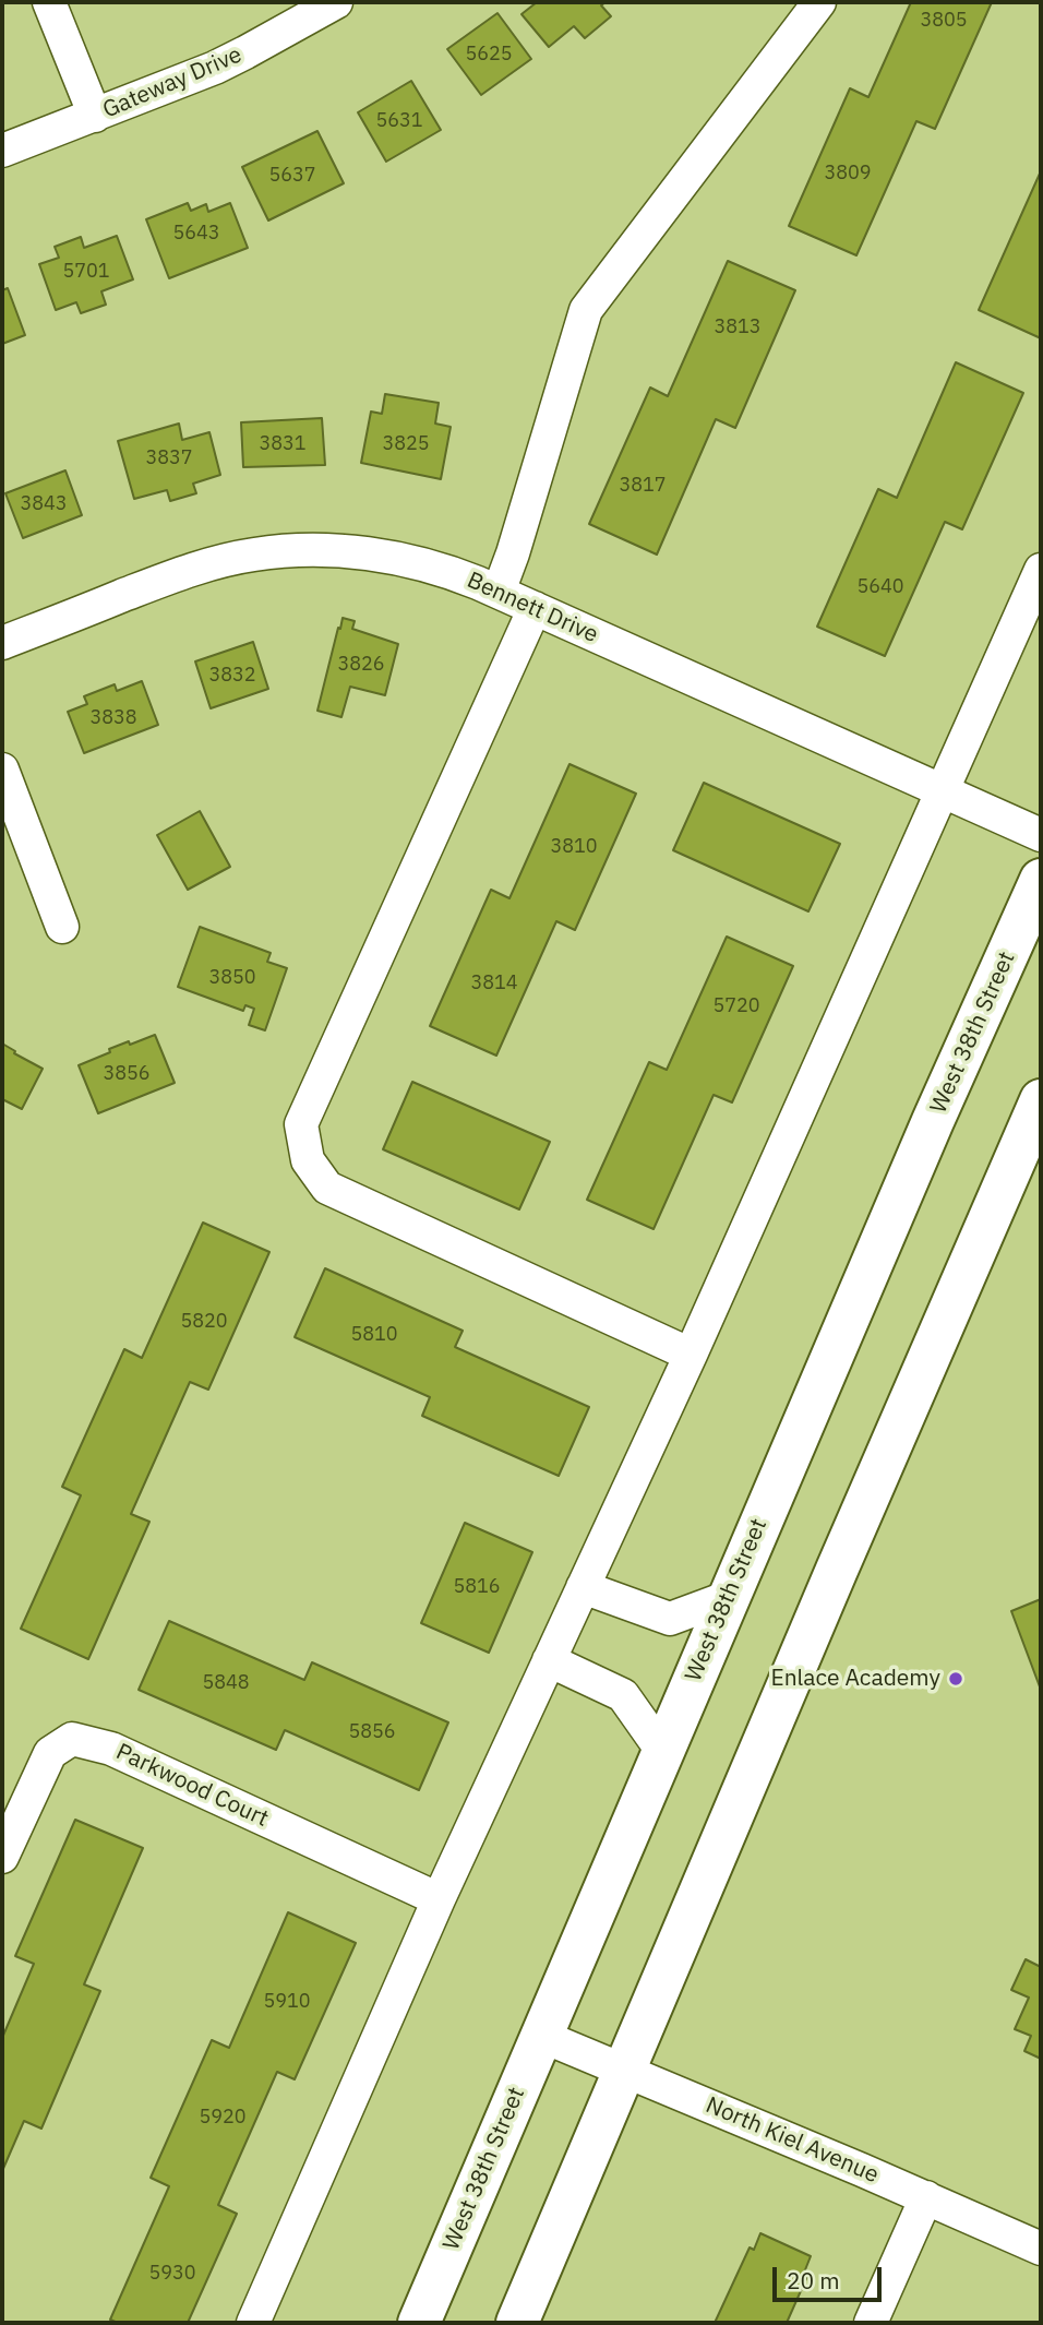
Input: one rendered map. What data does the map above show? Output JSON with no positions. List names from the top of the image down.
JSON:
{
  "streets": {
    "main road": ["West 38th Street"],
    "street": [
      "Gateway Drive",
      "Bennett Drive",
      "Parkwood Court",
      "North Kiel Avenue"
    ]
  },
  "crossings": [
    ["West 38th Street", "North Kiel Avenue"]
  ],
  "places": ["Enlace Academy"],
  "house_numbers": [
    "3805",
    "5625",
    "5631",
    "3809",
    "5637",
    "5643",
    "5701",
    "3813",
    "3831",
    "3825",
    "3837",
    "3817",
    "3843",
    "5640",
    "3826",
    "3832",
    "3838",
    "3810",
    "3850",
    "3814",
    "5720",
    "3856",
    "5820",
    "5810",
    "5816",
    "5848",
    "5856",
    "5910",
    "5920",
    "5930"
  ],
  "scale_bar": "20 m"
}
